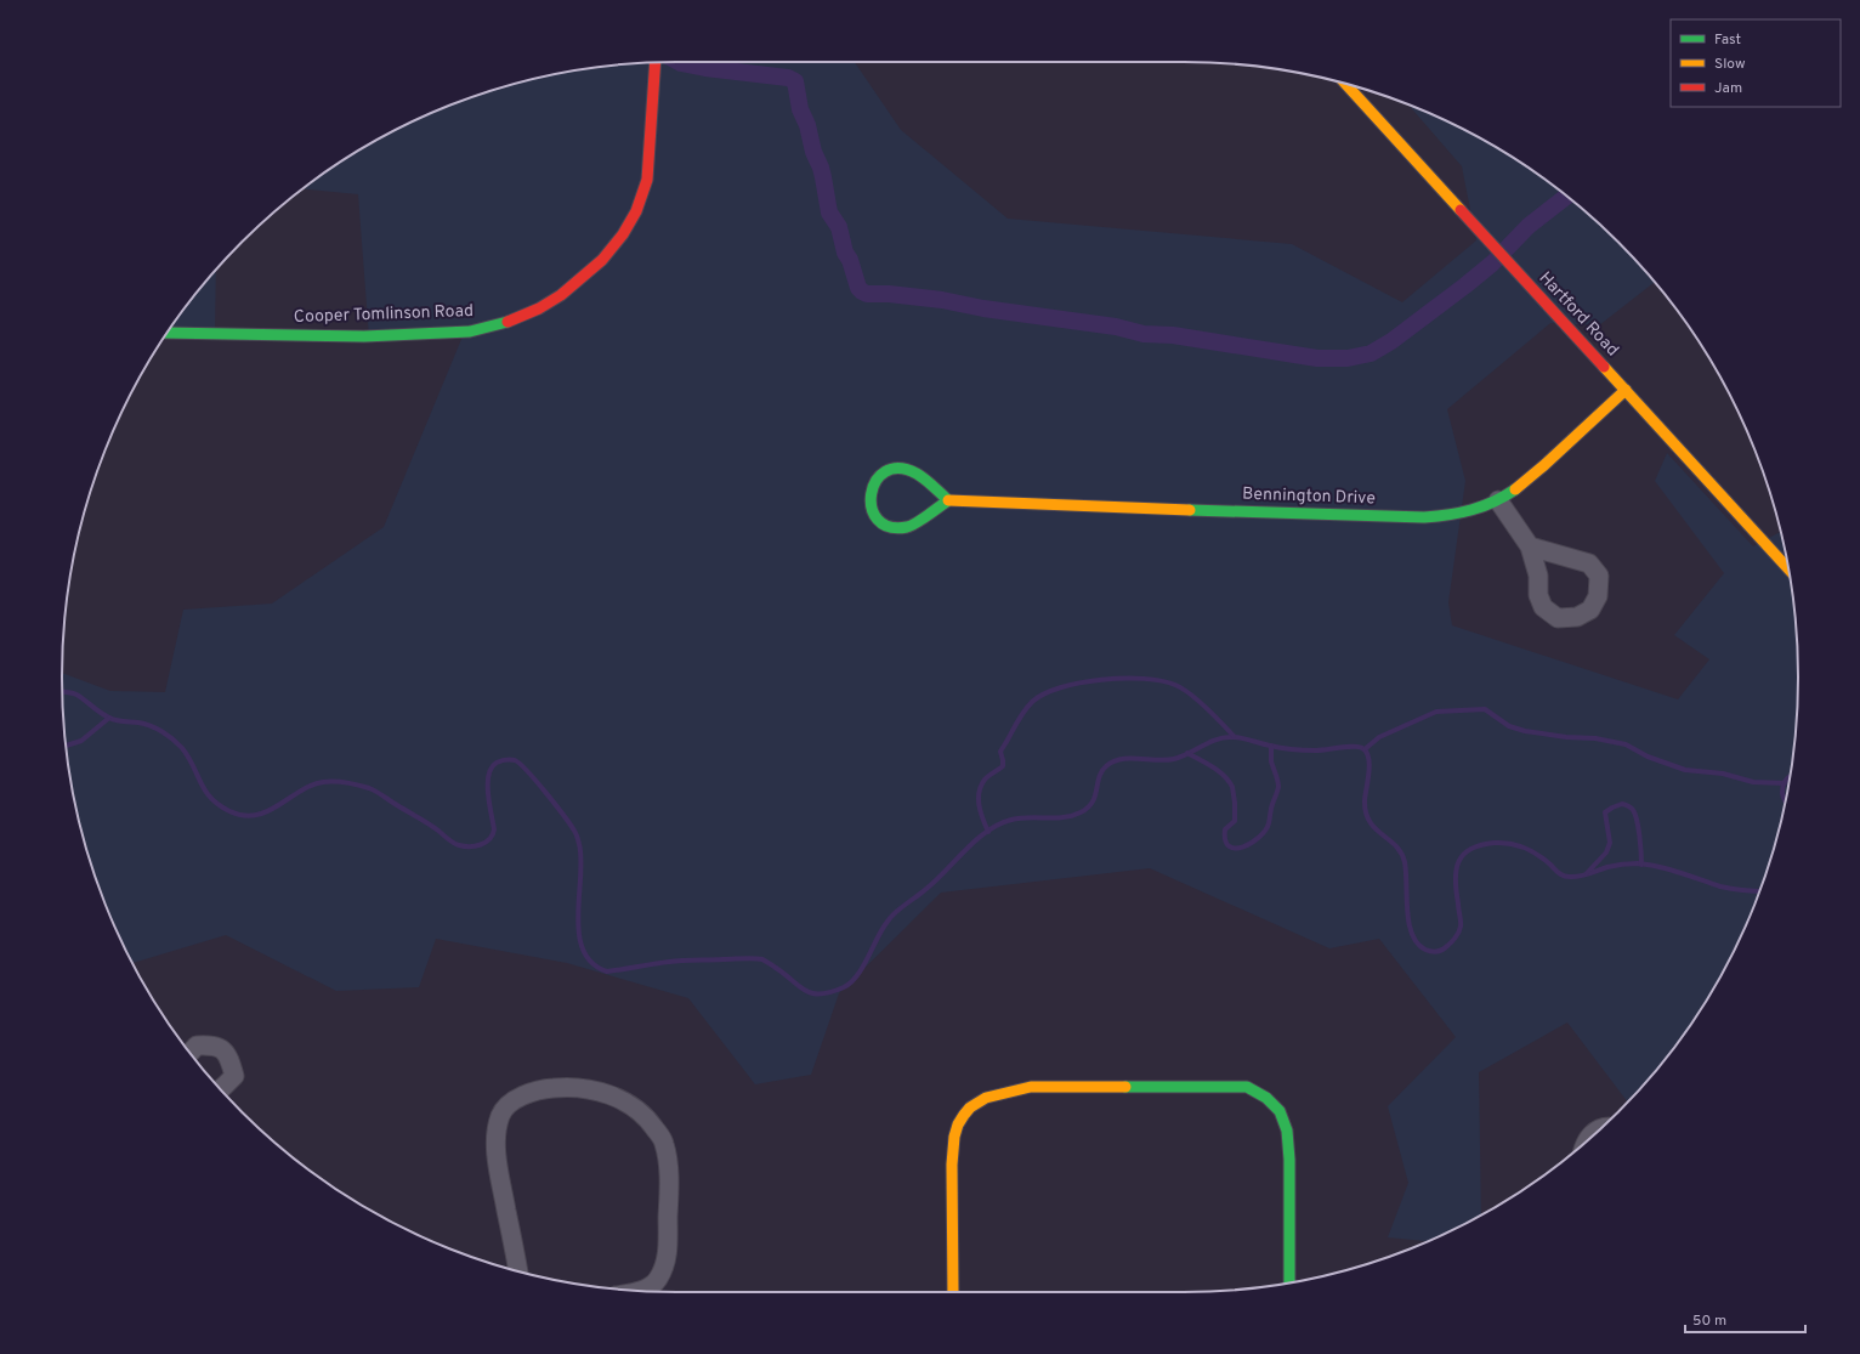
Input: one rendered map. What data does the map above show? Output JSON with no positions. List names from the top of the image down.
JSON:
{
  "streets": {
    "street": ["Cooper Tomlinson Road", "Hartford Road", "Bennington Drive"]
  },
  "crossings": [
    ["Hartford Road", "Bennington Drive"]
  ],
  "legend": ["Fast", "Slow", "Jam"],
  "scale_bar": "50 m"
}
